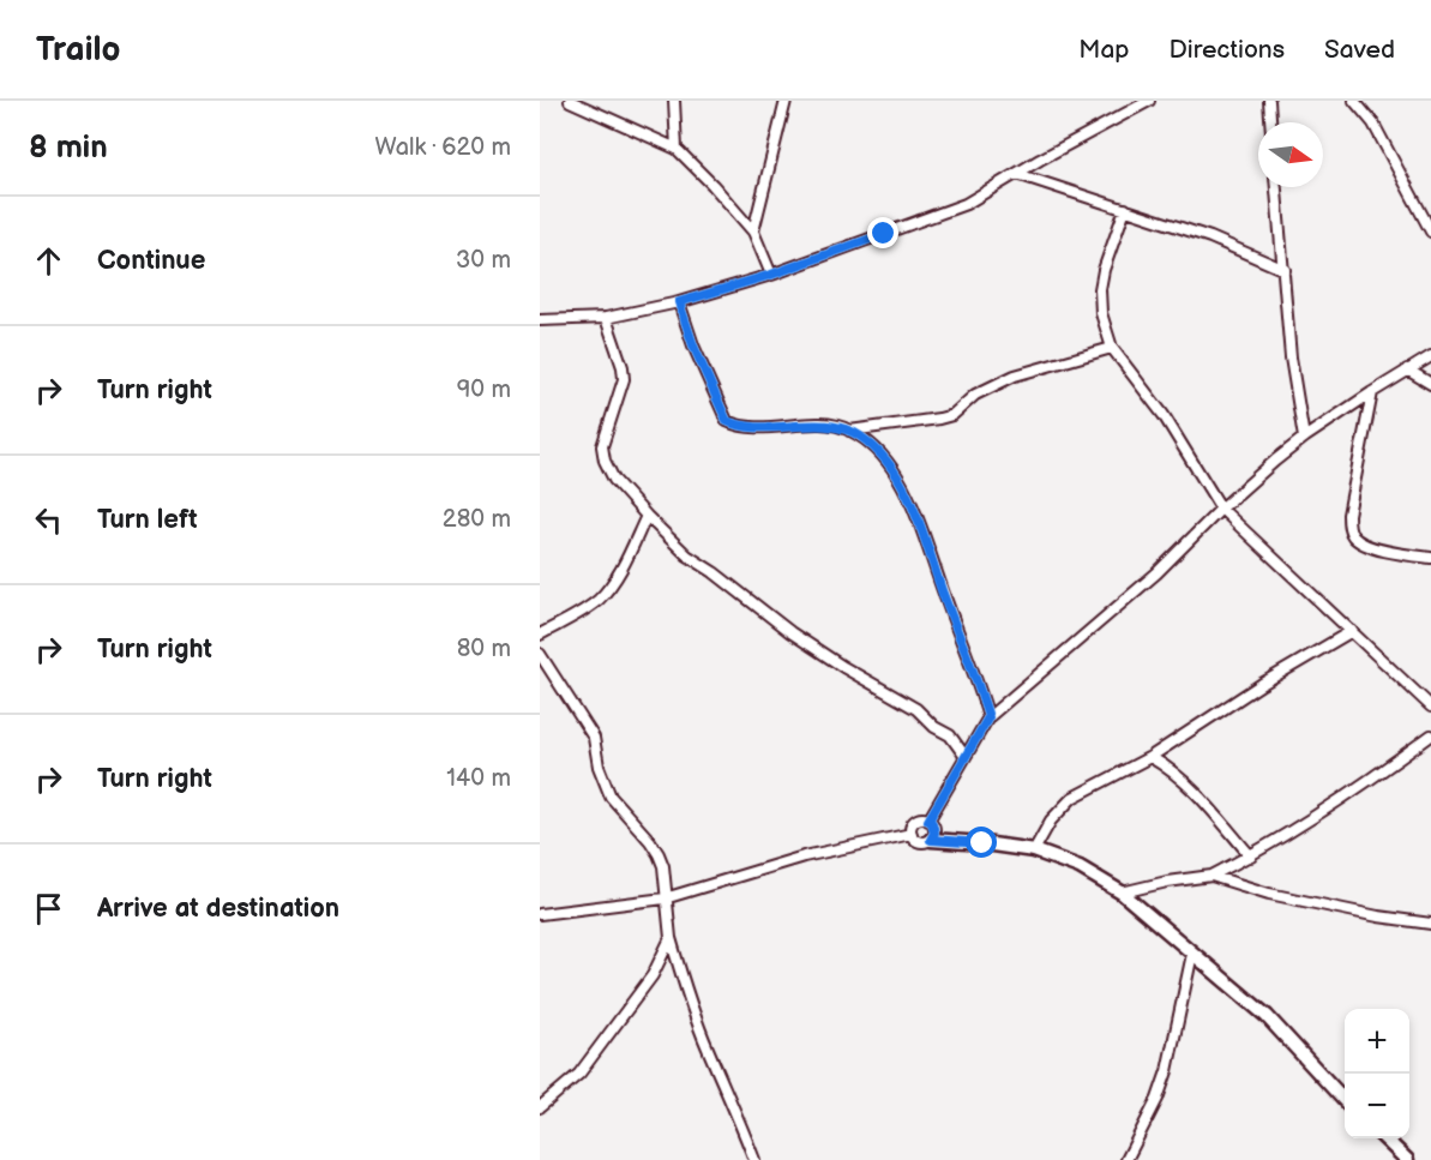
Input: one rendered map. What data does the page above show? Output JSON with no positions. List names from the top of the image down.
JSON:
{
  "north": "right",
  "page": {
    "header": "Trailo",
    "nav": ["Map", "Directions", "Saved"],
    "heading": ["8 min", "Walk · 620 m"],
    "list": [
      ["Continue", "30 m"],
      ["Turn right", "90 m"],
      ["Turn left", "280 m"],
      ["Turn right", "80 m"],
      ["Turn right", "140 m"],
      "Arrive at destination"
    ],
    "map_buttons": ["+", "−"]
  }
}
